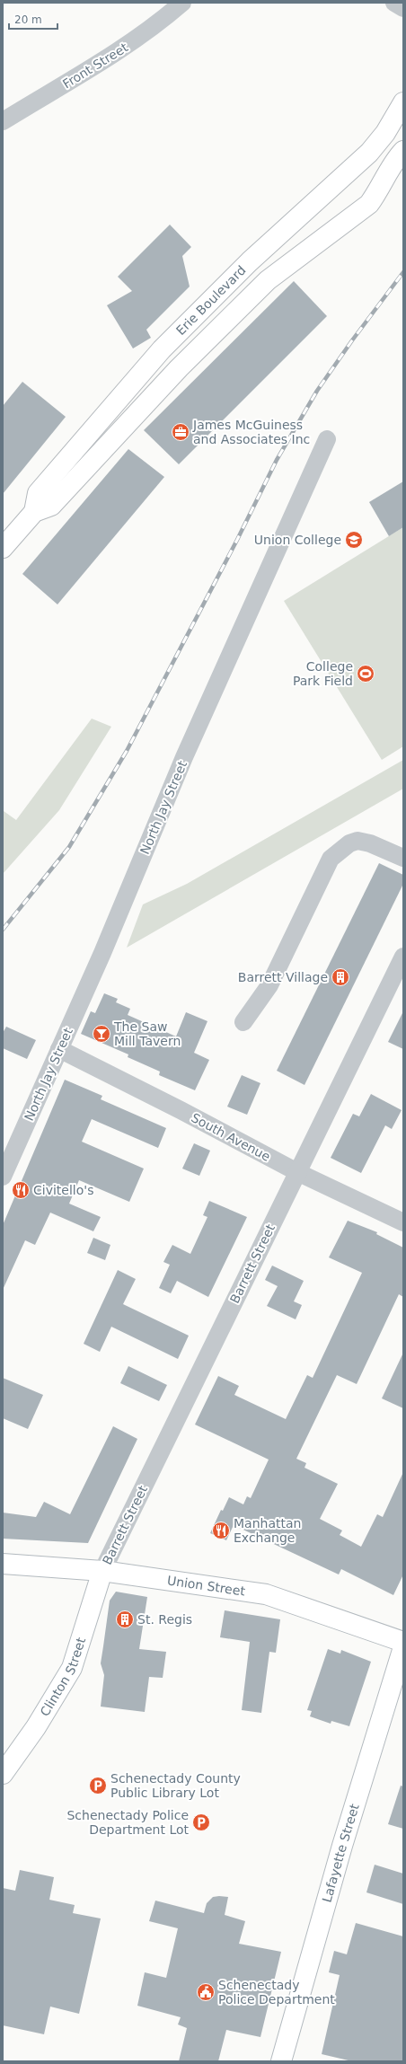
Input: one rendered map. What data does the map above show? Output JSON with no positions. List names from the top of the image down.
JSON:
{
  "streets": {
    "main road": [
      "Erie Boulevard",
      "Union Street",
      "Clinton Street",
      "Lafayette Street"
    ],
    "street": [
      "Front Street",
      "North Jay Street",
      "South Avenue",
      "Barrett Street"
    ]
  },
  "crossings": [
    ["North Jay Street", "South Avenue"],
    ["South Avenue", "Barrett Street"],
    ["Barrett Street", "Union Street"],
    ["Barrett Street", "Clinton Street"],
    ["Union Street", "Clinton Street"]
  ],
  "places": {
    "office": ["James McGuiness and Associates Inc"],
    "school or university": ["Union College"],
    "sports": ["College Park Field"],
    "building": ["Barrett Village", "St. Regis"],
    "bar": ["The Saw Mill Tavern"],
    "restaurant": ["Civitello's", "Manhattan Exchange"],
    "parking": ["Schenectady County Public Library Lot", "Schenectady Police Department Lot"],
    "public building": ["Schenectady Police Department"]
  },
  "scale_bar": "20 m"
}
